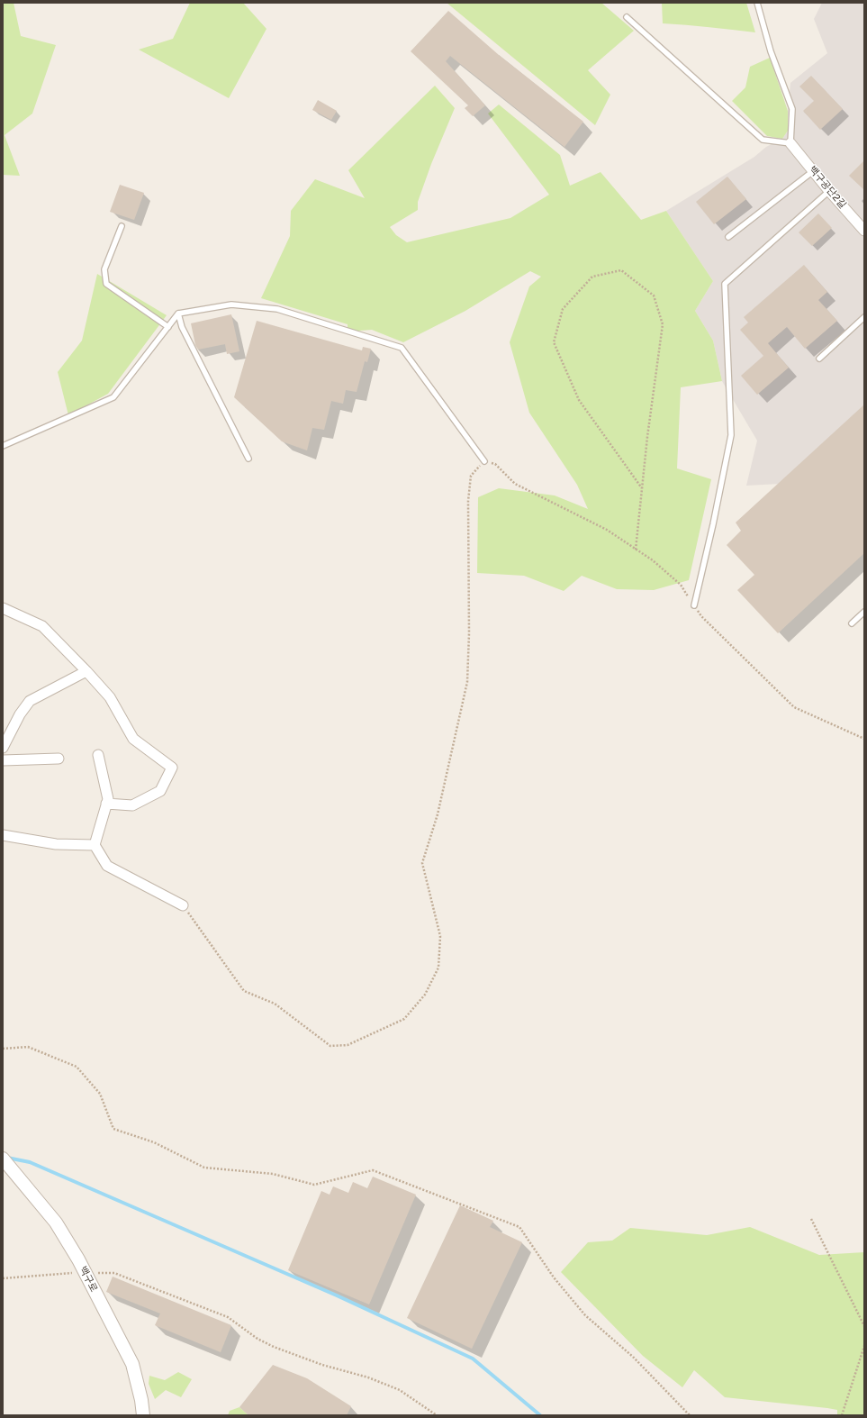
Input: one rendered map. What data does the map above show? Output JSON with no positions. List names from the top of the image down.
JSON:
{
  "streets": {
    "street": ["백구공단2길", "백구로"]
  }
}
